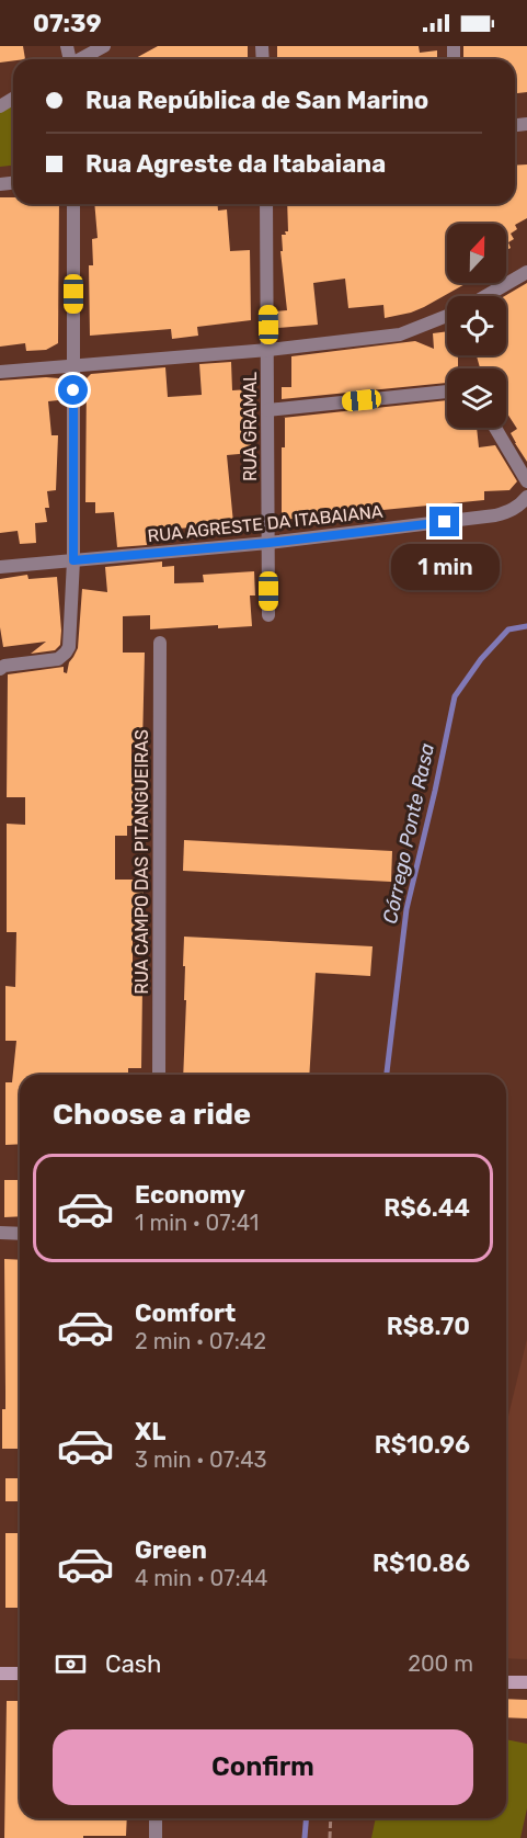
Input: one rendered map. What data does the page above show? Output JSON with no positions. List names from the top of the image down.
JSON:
{
  "streets": {
    "street": ["RUA GRAMAL", "RUA AGRESTE DA ITABAIANA", "RUA CAMPO DAS PITANGUEIRAS"]
  },
  "crossings": [
    ["RUA GRAMAL", "RUA AGRESTE DA ITABAIANA"]
  ],
  "water": ["Córrego Ponte Rasa"],
  "north": "top",
  "page": {
    "status": "07:39",
    "banner": ["Rua República de San Marino", "Rua Agreste da Itabaiana"],
    "bubble": "1 min",
    "heading": "Choose a ride",
    "list": [
      {
        "name": "Economy",
        "note": "1 min · 07:41",
        "value": "R$6.44"
      },
      {
        "name": "Comfort",
        "note": "2 min · 07:42",
        "value": "R$8.70"
      },
      {
        "name": "XL",
        "note": "3 min · 07:43",
        "value": "R$10.96"
      },
      {
        "name": "Green",
        "note": "4 min · 07:44",
        "value": "R$10.86"
      }
    ],
    "pay": ["Cash", "200 m"],
    "buttons": "Confirm"
  }
}
